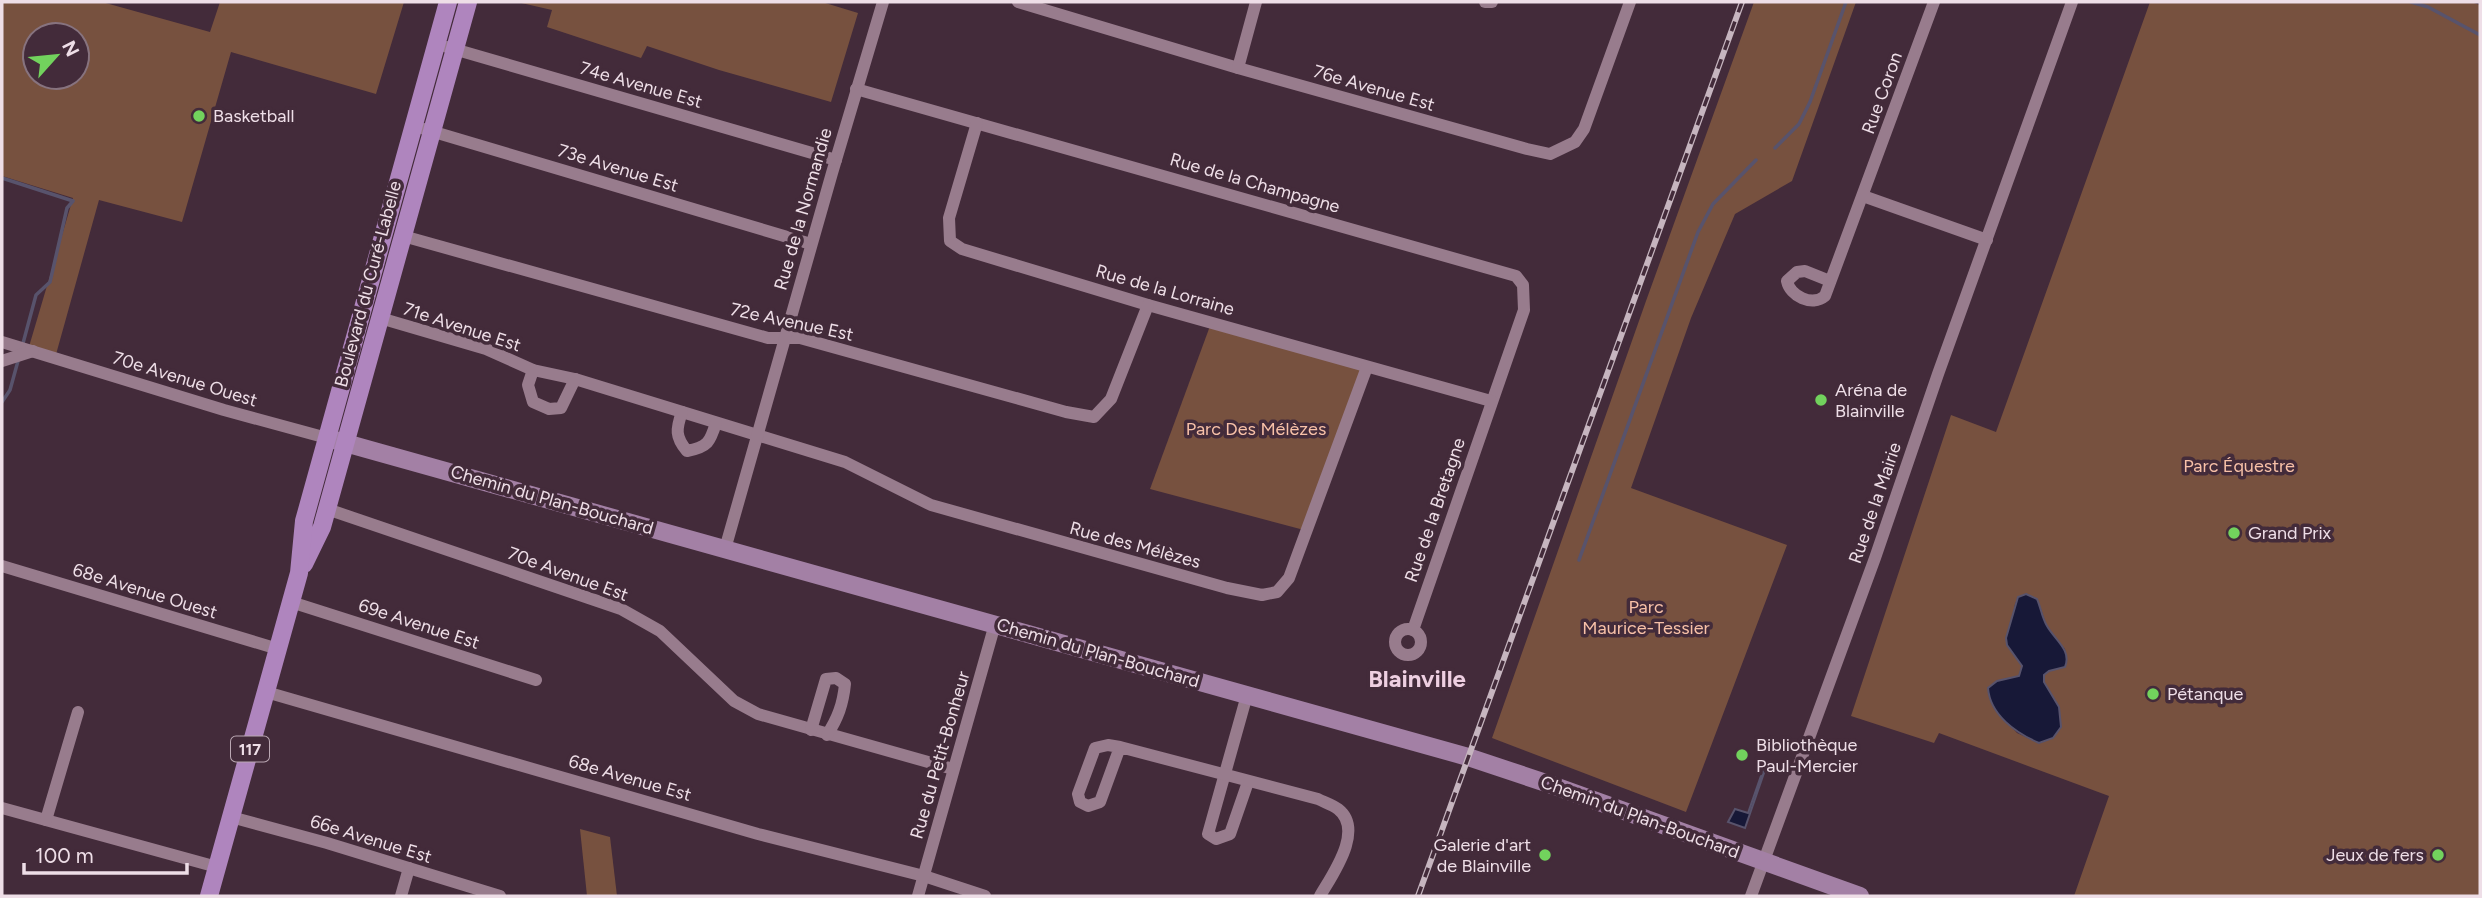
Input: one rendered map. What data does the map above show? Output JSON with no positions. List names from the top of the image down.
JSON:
{
  "streets": {
    "main road": ["Boulevard du Curé-Labelle", "117"],
    "street": [
      "74e Avenue Est",
      "76e Avenue Est",
      "Rue Coron",
      "73e Avenue Est",
      "Rue de la Champagne",
      "Rue de la Normandie",
      "Rue de la Lorraine",
      "72e Avenue Est",
      "71e Avenue Est",
      "70e Avenue Ouest",
      "Chemin du Plan-Bouchard",
      "Rue de la Mairie",
      "Rue de la Bretagne",
      "Rue des Mélèzes",
      "70e Avenue Est",
      "68e Avenue Ouest",
      "69e Avenue Est",
      "Rue du Petit-Bonheur",
      "68e Avenue Est",
      "66e Avenue Est"
    ]
  },
  "crossings": [
    ["74e Avenue Est", "Rue de la Normandie"],
    ["74e Avenue Est", "Boulevard du Curé-Labelle"],
    ["73e Avenue Est", "Rue de la Normandie"],
    ["73e Avenue Est", "Boulevard du Curé-Labelle"],
    ["Rue de la Champagne", "Rue de la Normandie"],
    ["Rue de la Champagne", "Rue de la Lorraine"],
    ["Rue de la Champagne", "Rue de la Bretagne"],
    ["Rue de la Normandie", "72e Avenue Est"],
    ["Rue de la Normandie", "71e Avenue Est"],
    ["Rue de la Normandie", "Chemin du Plan-Bouchard"],
    ["Rue de la Normandie", "Rue des Mélèzes"],
    ["Boulevard du Curé-Labelle", "72e Avenue Est"],
    ["Boulevard du Curé-Labelle", "71e Avenue Est"],
    ["Boulevard du Curé-Labelle", "70e Avenue Ouest"],
    ["Boulevard du Curé-Labelle", "Chemin du Plan-Bouchard"],
    ["Boulevard du Curé-Labelle", "70e Avenue Est"],
    ["Boulevard du Curé-Labelle", "68e Avenue Ouest"],
    ["Boulevard du Curé-Labelle", "69e Avenue Est"],
    ["Boulevard du Curé-Labelle", "68e Avenue Est"],
    ["Boulevard du Curé-Labelle", "66e Avenue Est"],
    ["Rue de la Lorraine", "72e Avenue Est"],
    ["Rue de la Lorraine", "Rue de la Bretagne"],
    ["Rue de la Lorraine", "Rue des Mélèzes"],
    ["71e Avenue Est", "Rue des Mélèzes"],
    ["70e Avenue Ouest", "Chemin du Plan-Bouchard"],
    ["Chemin du Plan-Bouchard", "Rue de la Mairie"],
    ["Chemin du Plan-Bouchard", "Rue du Petit-Bonheur"],
    ["70e Avenue Est", "Rue du Petit-Bonheur"],
    ["Rue du Petit-Bonheur", "68e Avenue Est"]
  ],
  "districts": ["Blainville"],
  "parks": ["Parc Des Mélèzes", "Parc Équestre", "Parc Maurice-Tessier"],
  "places": [
    "Basketball",
    "Aréna de Blainville",
    "Grand Prix",
    "Pétanque",
    "Bibliothèque Paul-Mercier",
    "Galerie d'art de Blainville",
    "Jeux de fers"
  ],
  "scale_bar": "100 m",
  "north": "top right"
}
